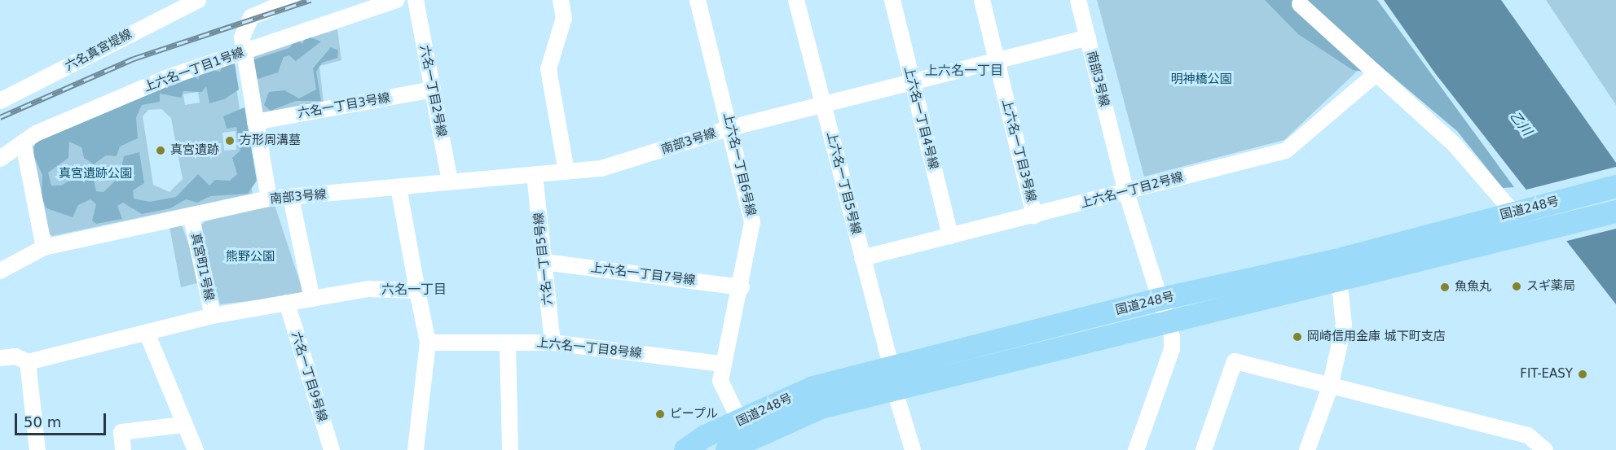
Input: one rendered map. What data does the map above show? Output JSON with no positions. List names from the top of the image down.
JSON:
{
  "streets": {
    "highway": ["国道248号"],
    "street": [
      "六名真宮堤線",
      "上六名一丁目1号線",
      "南部3号線",
      "六名一丁目2号線",
      "六名一丁目3号線",
      "上六名一丁目4号線",
      "上六名一丁目3号線",
      "上六名一丁目6号線",
      "上六名一丁目5号線",
      "上六名一丁目2号線",
      "六名一丁目5号線",
      "真宮町1号線",
      "上六名一丁目7号線",
      "上六名一丁目8号線",
      "六名一丁目9号線"
    ]
  },
  "crossings": [
    ["南部3号線", "六名一丁目2号線"],
    ["南部3号線", "上六名一丁目4号線"],
    ["南部3号線", "上六名一丁目3号線"],
    ["南部3号線", "上六名一丁目6号線"],
    ["南部3号線", "上六名一丁目5号線"],
    ["南部3号線", "上六名一丁目2号線"],
    ["南部3号線", "国道248号"],
    ["南部3号線", "六名一丁目5号線"],
    ["南部3号線", "真宮町1号線"],
    ["六名一丁目2号線", "六名一丁目3号線"],
    ["上六名一丁目4号線", "上六名一丁目2号線"],
    ["上六名一丁目3号線", "上六名一丁目2号線"],
    ["上六名一丁目6号線", "国道248号"],
    ["上六名一丁目6号線", "上六名一丁目7号線"],
    ["上六名一丁目6号線", "上六名一丁目8号線"],
    ["上六名一丁目5号線", "上六名一丁目2号線"],
    ["上六名一丁目5号線", "国道248号"],
    ["六名一丁目5号線", "上六名一丁目7号線"],
    ["六名一丁目5号線", "上六名一丁目8号線"]
  ],
  "districts": ["上六名一丁目", "六名一丁目"],
  "water": ["乙川"],
  "parks": ["明神橋公園", "真宮遺跡公園", "熊野公園"],
  "places": [
    "方形周溝墓",
    "真宮遺跡",
    "スギ薬局",
    "魚魚丸",
    "岡崎信用金庫 城下町支店",
    "FIT-EASY",
    "ピープル"
  ],
  "scale_bar": "50 m"
}
